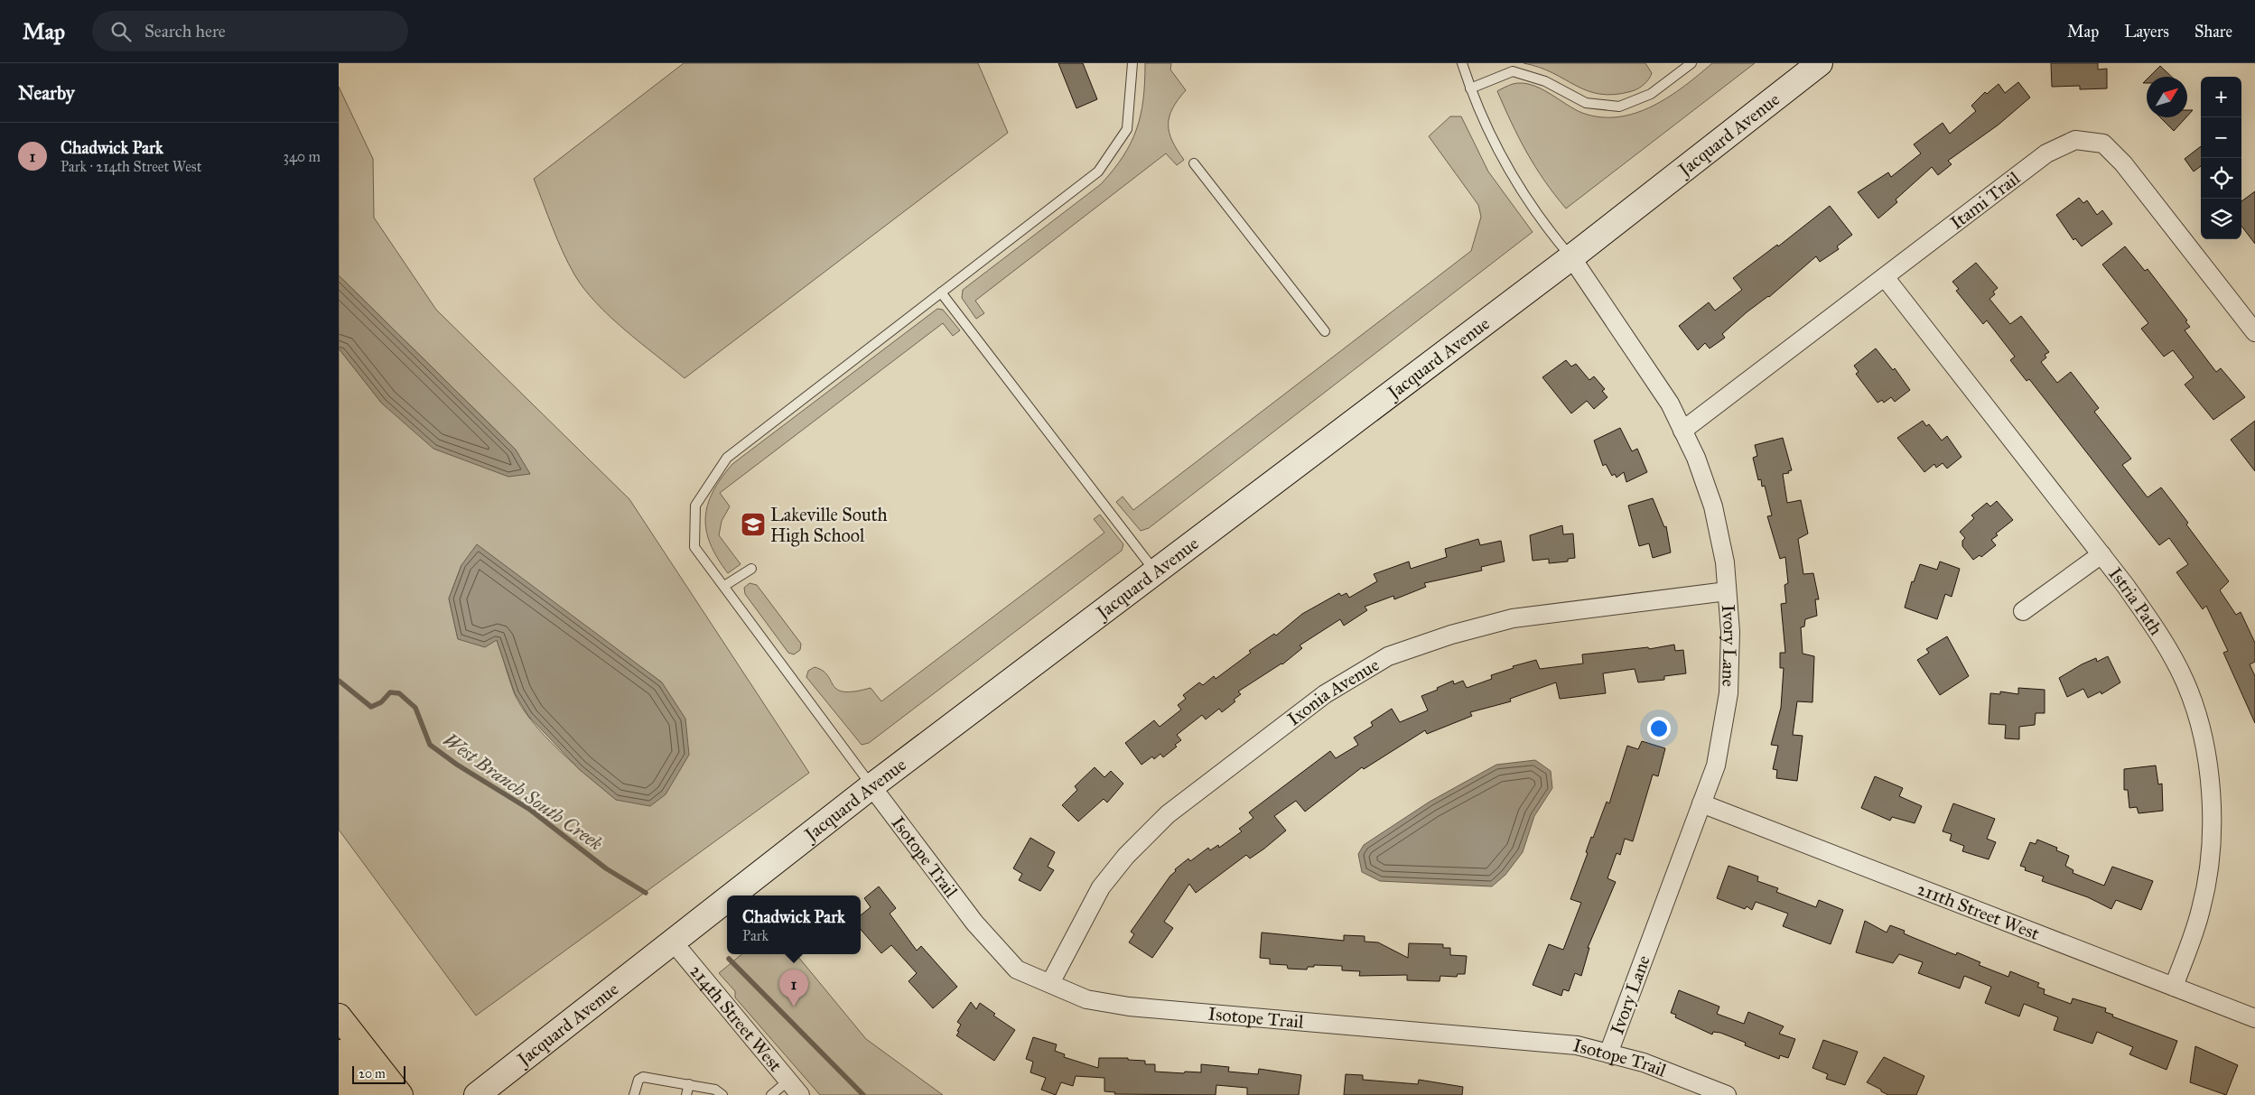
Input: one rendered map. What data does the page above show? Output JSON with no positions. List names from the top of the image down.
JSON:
{
  "streets": {
    "street": [
      "Jacquard Avenue",
      "Itami Trail",
      "Istria Path",
      "Ivory Lane",
      "Ixonia Avenue",
      "Isotope Trail",
      "211th Street West",
      "214th Street West"
    ]
  },
  "crossings": [
    ["Jacquard Avenue", "Ivory Lane"],
    ["Jacquard Avenue", "Isotope Trail"],
    ["Jacquard Avenue", "214th Street West"],
    ["Itami Trail", "Istria Path"],
    ["Itami Trail", "Ivory Lane"],
    ["Istria Path", "211th Street West"],
    ["Ivory Lane", "Ixonia Avenue"],
    ["Ivory Lane", "Isotope Trail"],
    ["Ivory Lane", "211th Street West"],
    ["Ixonia Avenue", "Isotope Trail"]
  ],
  "water": ["West Branch South Creek"],
  "places": {
    "school or university": ["Lakeville South High School"]
  },
  "scale_bar": "20 m",
  "north": "top right",
  "page": {
    "header": "Map",
    "search": "Search here",
    "nav": ["Map", "Layers", "Share"],
    "heading": "Nearby",
    "map_buttons": ["+", "−"],
    "list": [
      {
        "mark": "1",
        "name": "Chadwick Park",
        "note": "Park · 214th Street West",
        "value": "340 m"
      }
    ],
    "popup": ["Chadwick Park", "Park"],
    "pins": "1",
    "scale": "20 m"
  }
}
